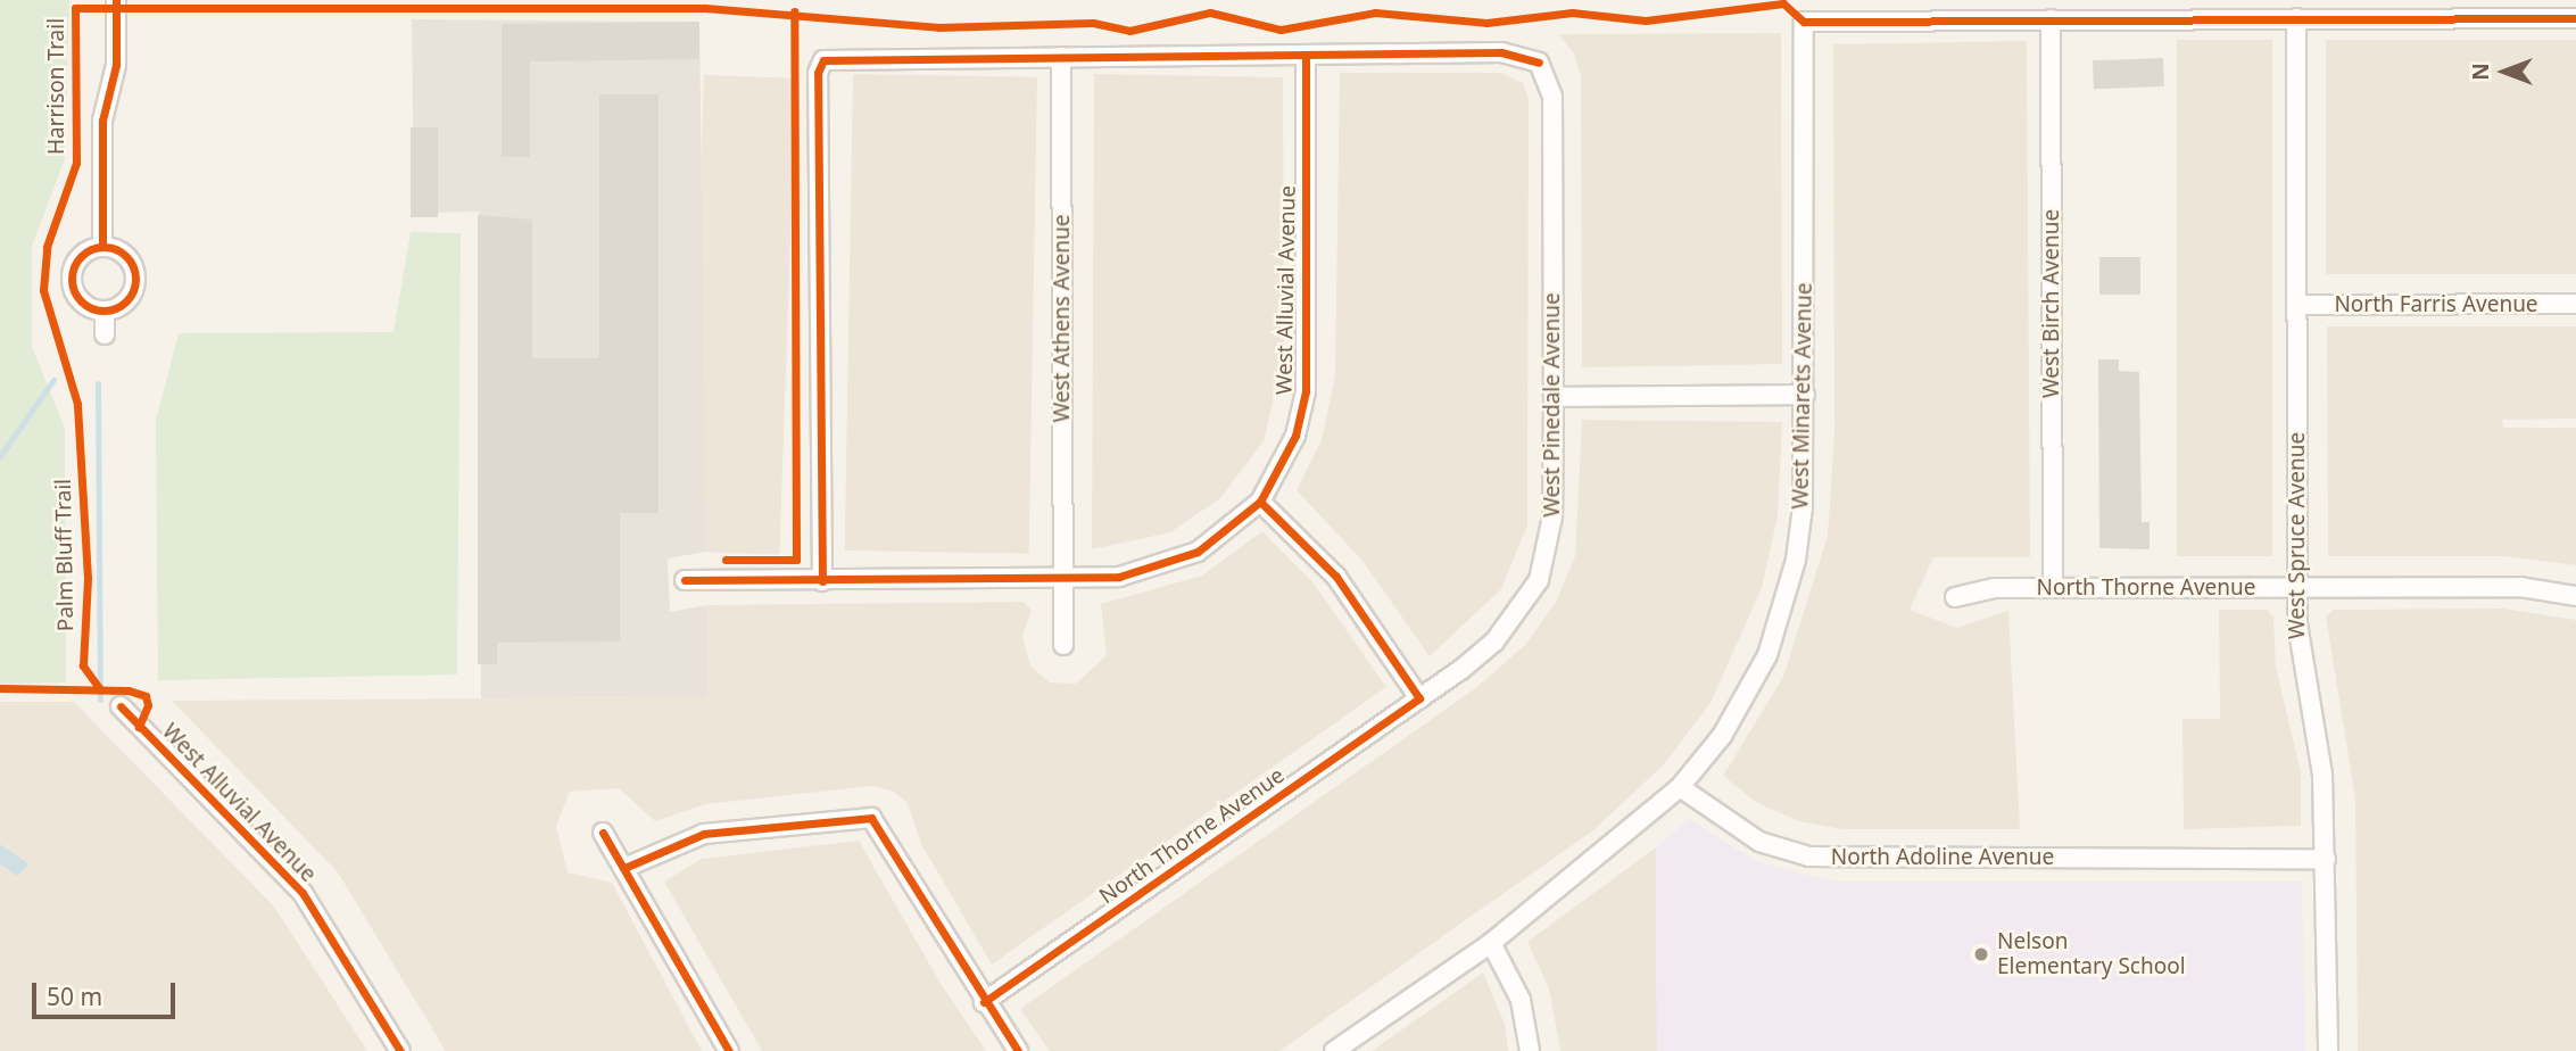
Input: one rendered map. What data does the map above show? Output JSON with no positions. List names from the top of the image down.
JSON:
{
  "streets": {
    "street": [
      "West Alluvial Avenue",
      "West Birch Avenue",
      "North Farris Avenue",
      "West Athens Avenue",
      "West Minarets Avenue",
      "West Pinedale Avenue",
      "West Spruce Avenue",
      "North Thorne Avenue",
      "North Adoline Avenue"
    ],
    "cycle path": ["Harrison Trail"]
  },
  "crossings": [
    ["West Alluvial Avenue", "West Pinedale Avenue"],
    ["West Birch Avenue", "West Minarets Avenue"],
    ["West Birch Avenue", "North Thorne Avenue"],
    ["North Farris Avenue", "West Spruce Avenue"],
    ["West Minarets Avenue", "North Adoline Avenue"],
    ["West Pinedale Avenue", "North Thorne Avenue"],
    ["West Spruce Avenue", "North Thorne Avenue"],
    ["West Spruce Avenue", "North Adoline Avenue"]
  ],
  "places": ["Nelson Elementary School"],
  "scale_bar": "50 m",
  "north": "left"
}
